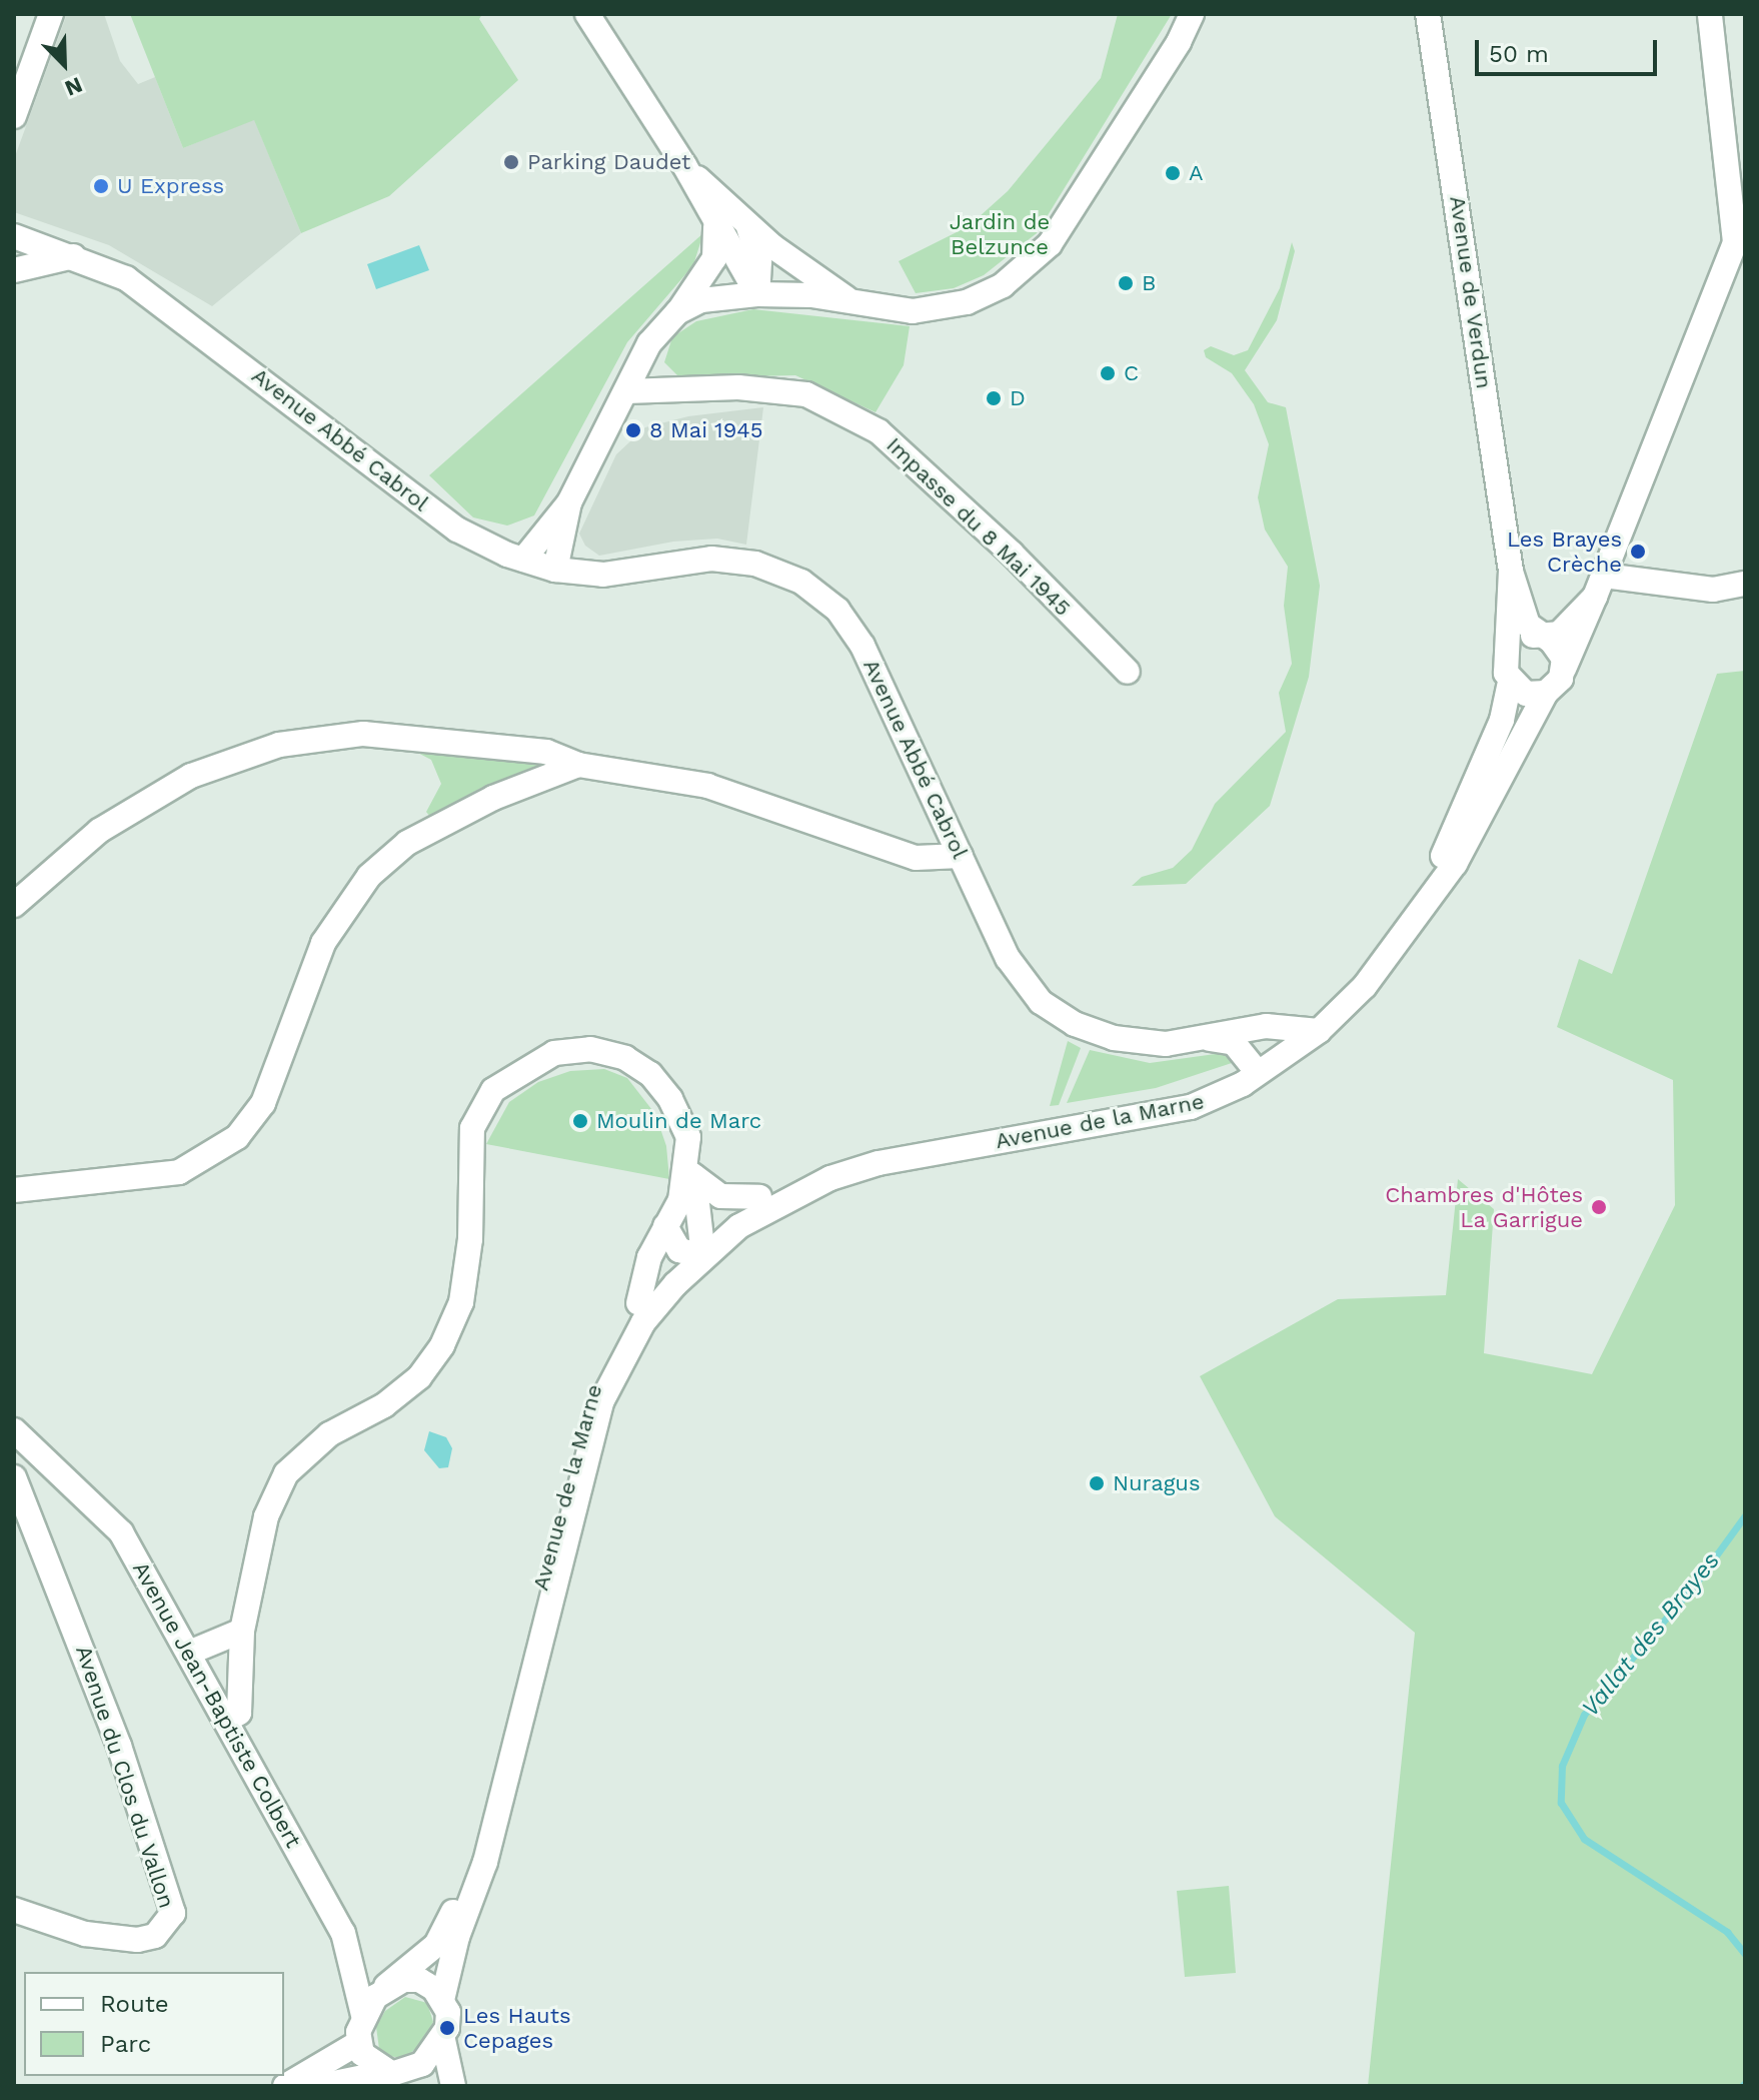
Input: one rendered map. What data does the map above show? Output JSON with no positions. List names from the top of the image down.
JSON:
{
  "streets": {
    "street": [
      "Avenue de Verdun",
      "Avenue Abbé Cabrol",
      "Impasse du 8 Mai 1945",
      "Avenue de la Marne",
      "Avenue Jean-Baptiste Colbert",
      "Avenue du Clos du Vallon"
    ]
  },
  "crossings": [
    ["Avenue Abbé Cabrol", "Avenue de la Marne"],
    ["Avenue de la Marne", "Avenue Jean-Baptiste Colbert"]
  ],
  "water": ["Vallat des Brayes"],
  "parks": ["Jardin de Belzunce"],
  "places": [
    "Parking Daudet",
    "A",
    "U Express",
    "B",
    "C",
    "D",
    "8 Mai 1945",
    "Les Brayes Crèche",
    "Moulin de Marc",
    "Chambres d'Hôtes La Garrigue",
    "Nuragus",
    "Les Hauts Cepages"
  ],
  "legend": ["Route", "Parc"],
  "scale_bar": "50 m",
  "north": "bottom right"
}
